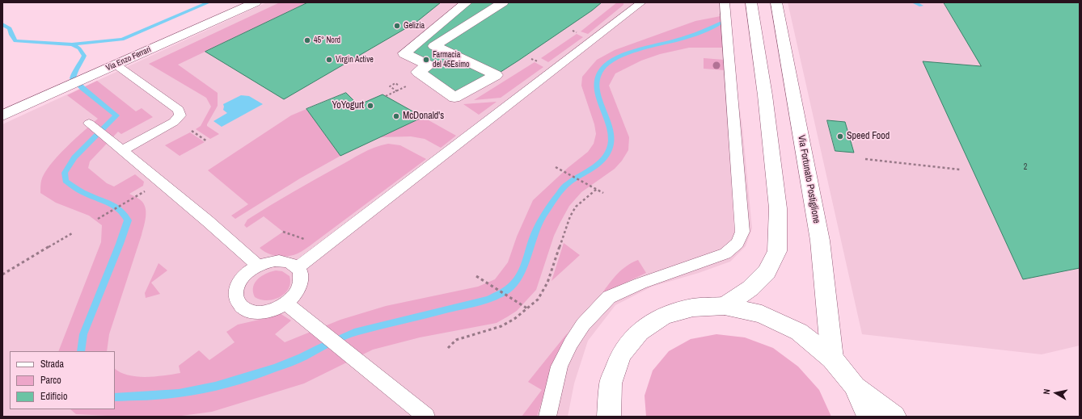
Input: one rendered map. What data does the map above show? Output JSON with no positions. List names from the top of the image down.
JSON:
{
  "streets": {
    "street": ["Via Enzo Ferrari", "Via Fortunato Postiglione"]
  },
  "places": [
    "Gelizia",
    "45° Nord",
    "Virgin Active",
    "Farmacia del 45Esimo",
    "YoYogurt",
    "McDonald's",
    "Speed Food"
  ],
  "house_numbers": ["2"],
  "legend": ["Strada", "Parco", "Edificio"],
  "north": "left"
}
